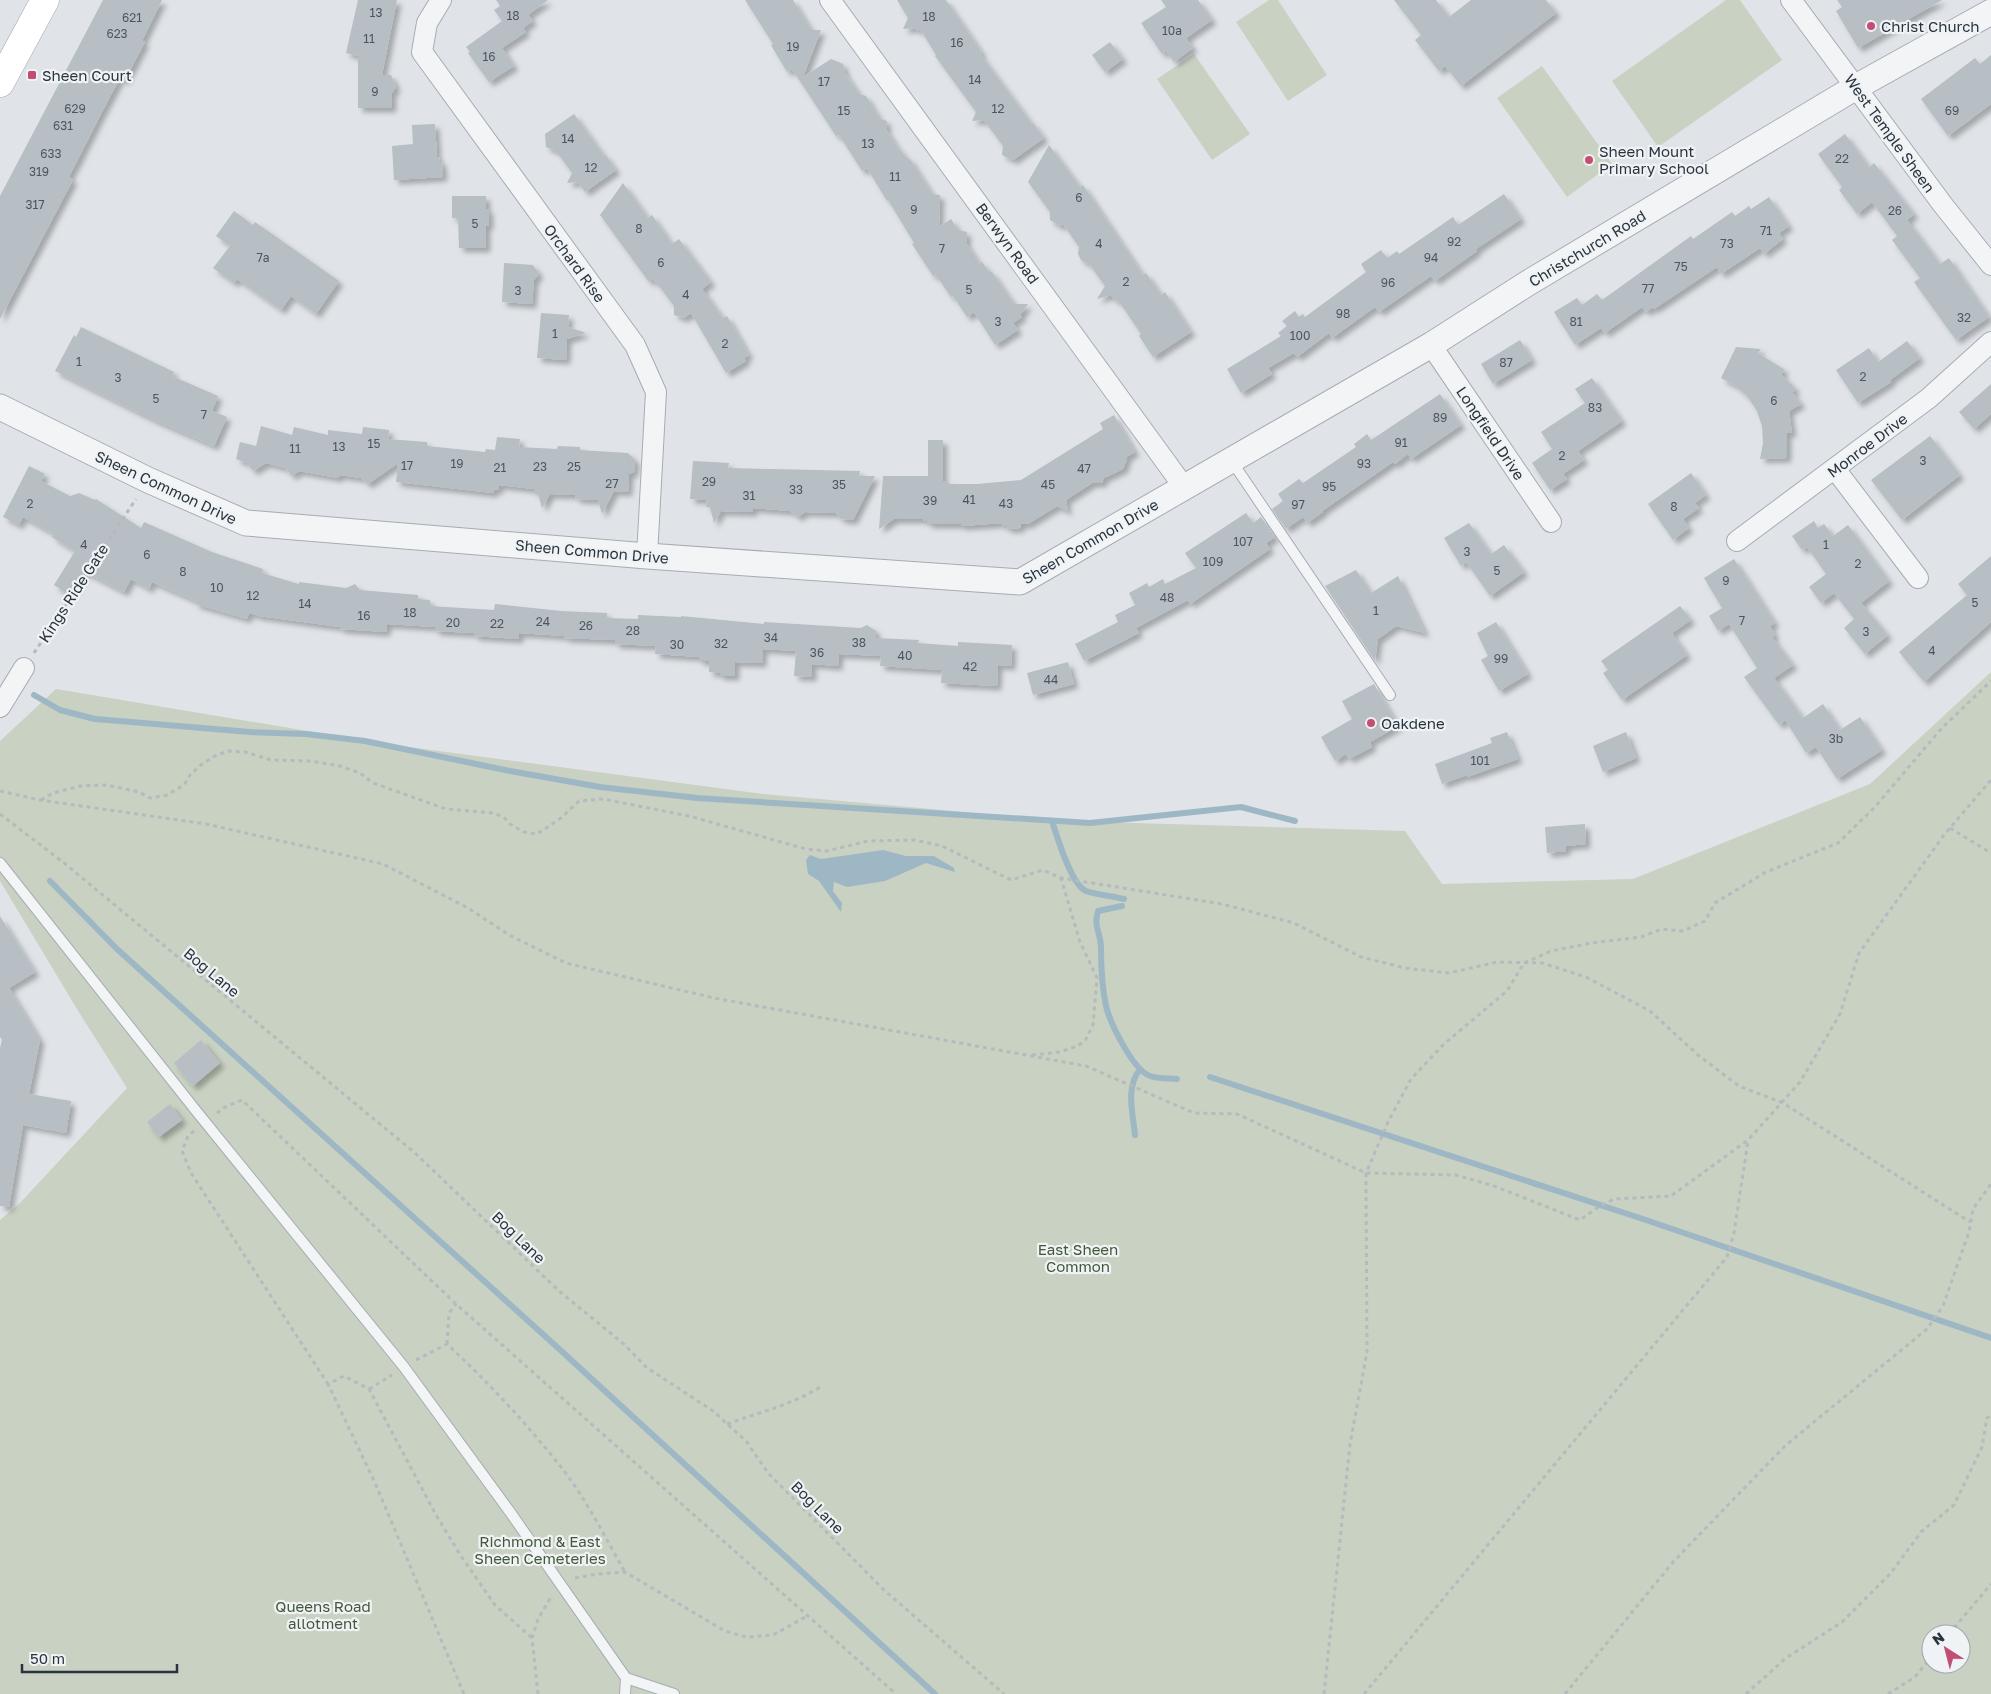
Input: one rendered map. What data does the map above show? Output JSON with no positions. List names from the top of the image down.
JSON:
{
  "streets": {
    "street": [
      "West Temple Sheen",
      "Berwyn Road",
      "Christchurch Road",
      "Orchard Rise",
      "Longfield Drive",
      "Monroe Drive",
      "Sheen Common Drive"
    ],
    "path": ["Kings Ride Gate", "Bog Lane"]
  },
  "crossings": [
    ["West Temple Sheen", "Christchurch Road"],
    ["Berwyn Road", "Christchurch Road"],
    ["Berwyn Road", "Sheen Common Drive"],
    ["Christchurch Road", "Longfield Drive"],
    ["Christchurch Road", "Sheen Common Drive"],
    ["Orchard Rise", "Sheen Common Drive"],
    ["Sheen Common Drive", "Kings Ride Gate"]
  ],
  "parks": ["East Sheen Common", "Richmond & East Sheen Cemeteries", "Queens Road allotment"],
  "places": {
    "other": ["Christ Church", "Sheen Mount Primary School", "Oakdene"],
    "transit": ["Sheen Court"]
  },
  "house_numbers": [
    "13",
    "18",
    "18",
    "621",
    "10a",
    "623",
    "11",
    "16",
    "19",
    "16",
    "14",
    "17",
    "9",
    "629",
    "12",
    "15",
    "69",
    "631",
    "14",
    "13",
    "633",
    "22",
    "12",
    "319",
    "11",
    "6",
    "317",
    "9",
    "26",
    "5",
    "8",
    "71",
    "92",
    "4",
    "73",
    "7",
    "7a",
    "94",
    "6",
    "75",
    "2",
    "96",
    "77",
    "5",
    "3",
    "4",
    "98",
    "32",
    "3",
    "81",
    "1",
    "100",
    "2",
    "1",
    "87",
    "2",
    "3",
    "5",
    "6",
    "83",
    "7",
    "89",
    "91",
    "15",
    "13",
    "11",
    "2",
    "3",
    "19",
    "93",
    "17",
    "23",
    "25",
    "21",
    "47",
    "29",
    "27",
    "35",
    "45",
    "95",
    "33",
    "31",
    "41",
    "39",
    "2",
    "43",
    "97",
    "8",
    "107",
    "4",
    "1",
    "3",
    "6",
    "109",
    "2",
    "5",
    "8",
    "9",
    "10",
    "12",
    "48",
    "5",
    "14",
    "1",
    "18",
    "16",
    "7",
    "24",
    "20",
    "22",
    "26",
    "28",
    "3",
    "34",
    "38",
    "32",
    "30",
    "4",
    "36",
    "40",
    "99",
    "42",
    "44",
    "3b",
    "101"
  ],
  "scale_bar": "50 m",
  "north": "top left"
}
